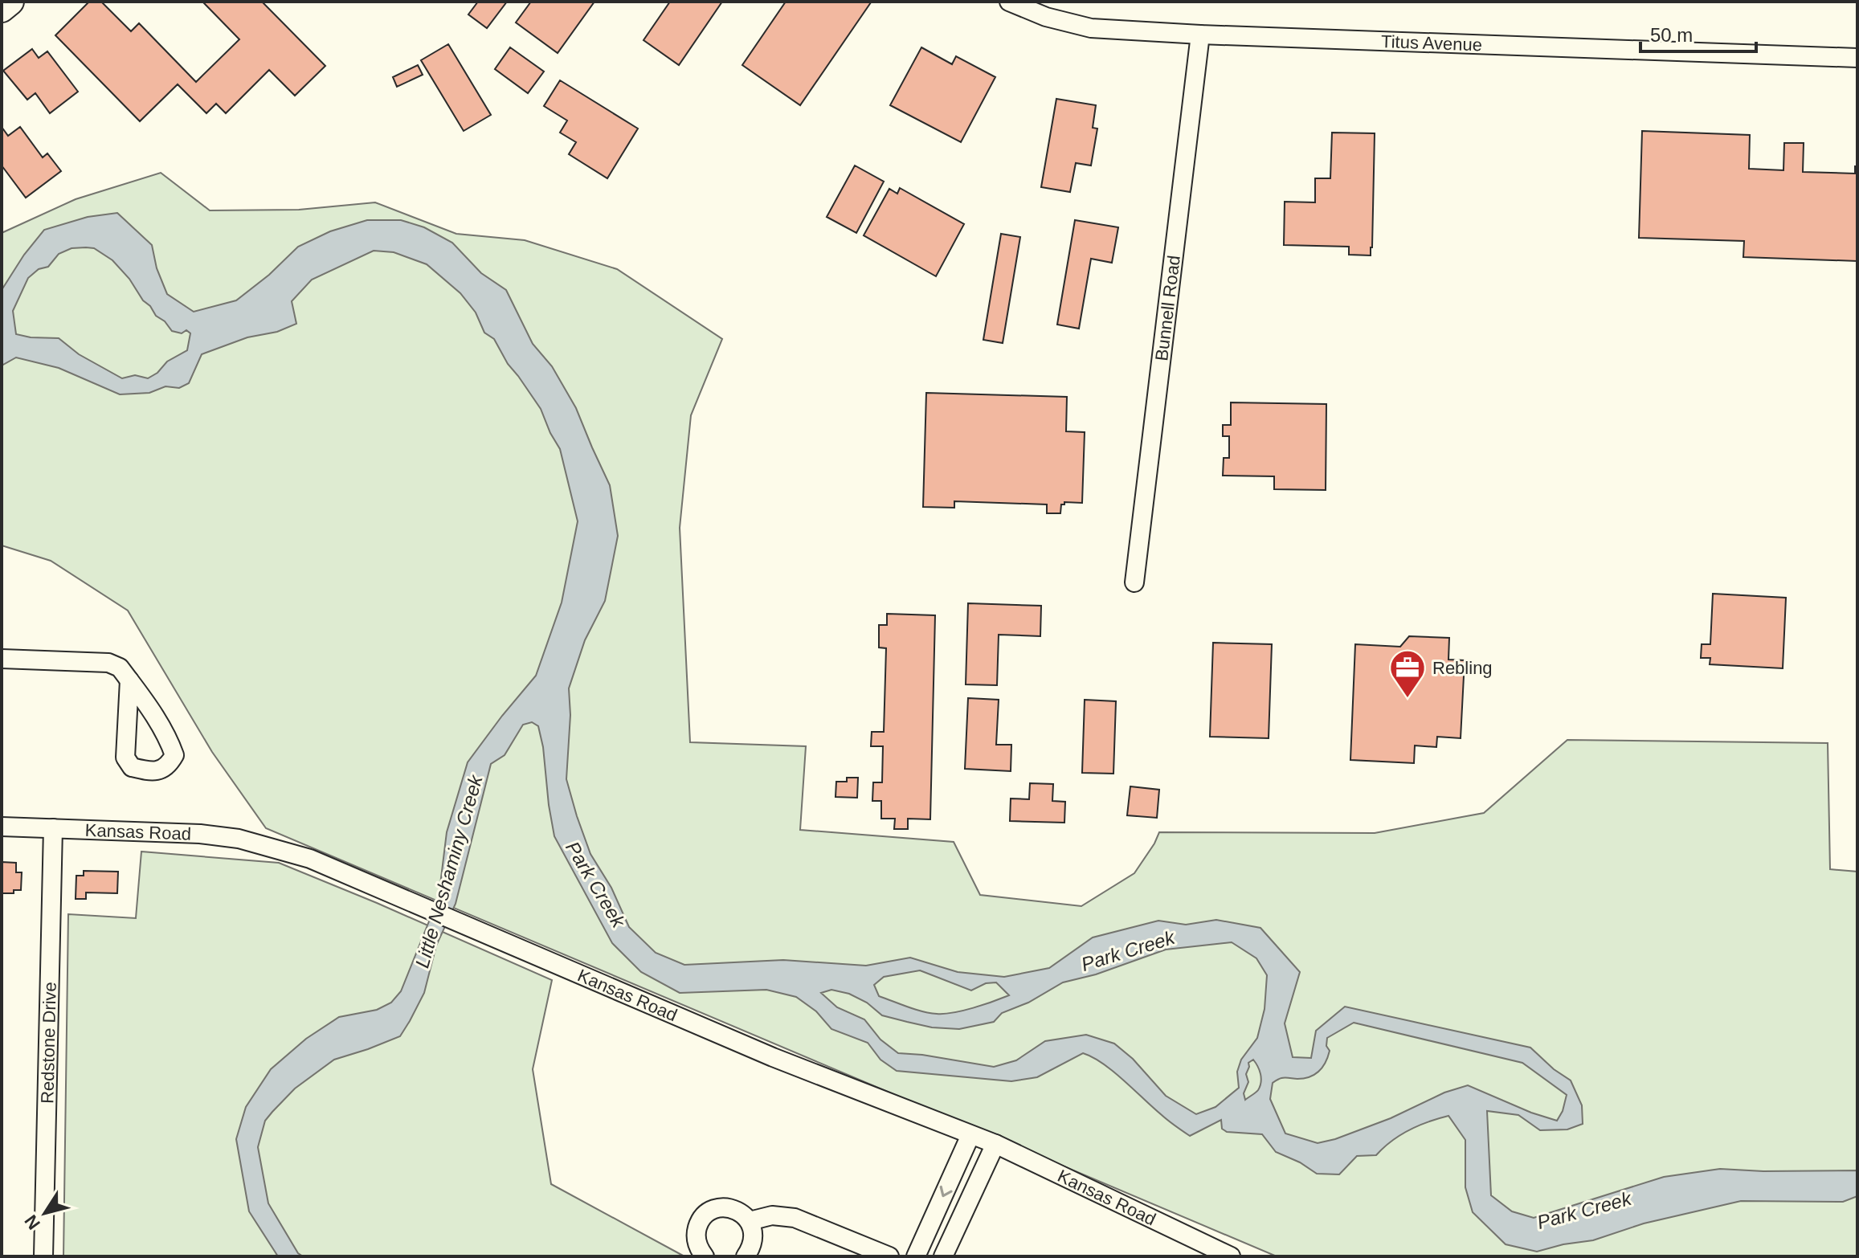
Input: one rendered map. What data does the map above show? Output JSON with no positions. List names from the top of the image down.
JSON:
{
  "streets": {
    "street": [
      "Titus Avenue",
      "Bunnell Road",
      "Kansas Road",
      "Redstone Drive"
    ]
  },
  "crossings": [
    ["Titus Avenue", "Bunnell Road"],
    ["Kansas Road", "Redstone Drive"]
  ],
  "water": ["Little Neshaminy Creek", "Park Creek"],
  "places": {
    "office": ["Rebling"]
  },
  "scale_bar": "50 m",
  "north": "bottom left"
}
